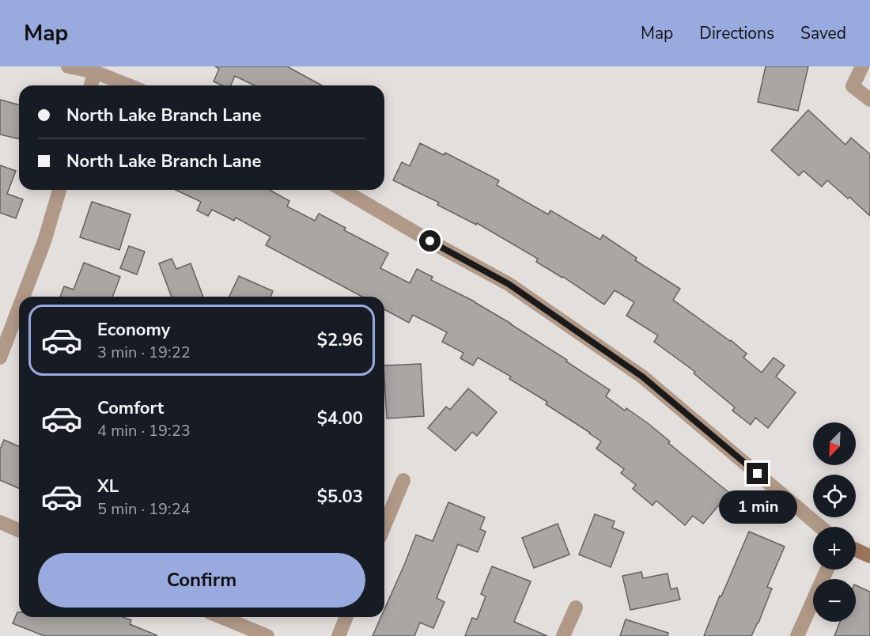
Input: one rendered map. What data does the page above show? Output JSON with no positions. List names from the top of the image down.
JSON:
{
  "north": "bottom left",
  "page": {
    "header": "Map",
    "nav": ["Map", "Directions", "Saved"],
    "banner": ["North Lake Branch Lane", "North Lake Branch Lane"],
    "list": [
      {
        "name": "Economy",
        "note": "3 min · 19:22",
        "value": "$2.96"
      },
      {
        "name": "Comfort",
        "note": "4 min · 19:23",
        "value": "$4.00"
      },
      {
        "name": "XL",
        "note": "5 min · 19:24",
        "value": "$5.03"
      }
    ],
    "map_buttons": ["+", "−"],
    "bubble": "1 min",
    "buttons": "Confirm"
  }
}
